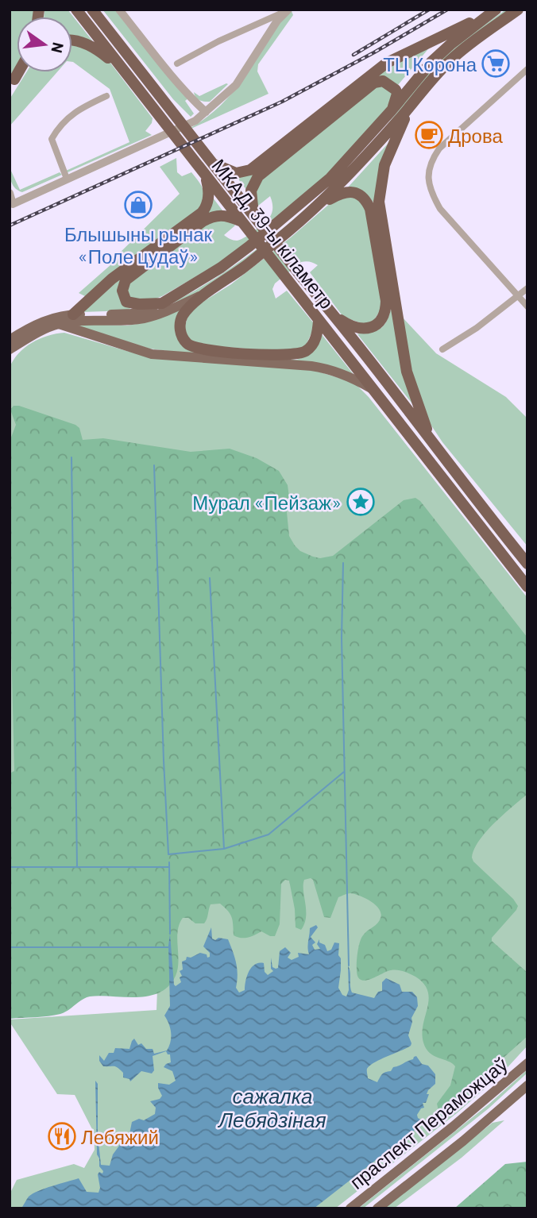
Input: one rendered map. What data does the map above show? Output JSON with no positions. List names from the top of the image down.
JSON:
{
  "streets": {
    "highway": ["МКАД, 39-ы кіламетр"],
    "main road": ["праспект Пераможцаў"]
  },
  "water": ["сажалка Лебядзіная"],
  "places": {
    "supermarket": ["ТЦ Корона"],
    "cafe": ["Дрова"],
    "shop": ["Блышыны рынак «Поле цудаў»"],
    "place": ["Мурал «Пейзаж»"],
    "restaurant": ["Лебяжий"]
  },
  "north": "right"
}
